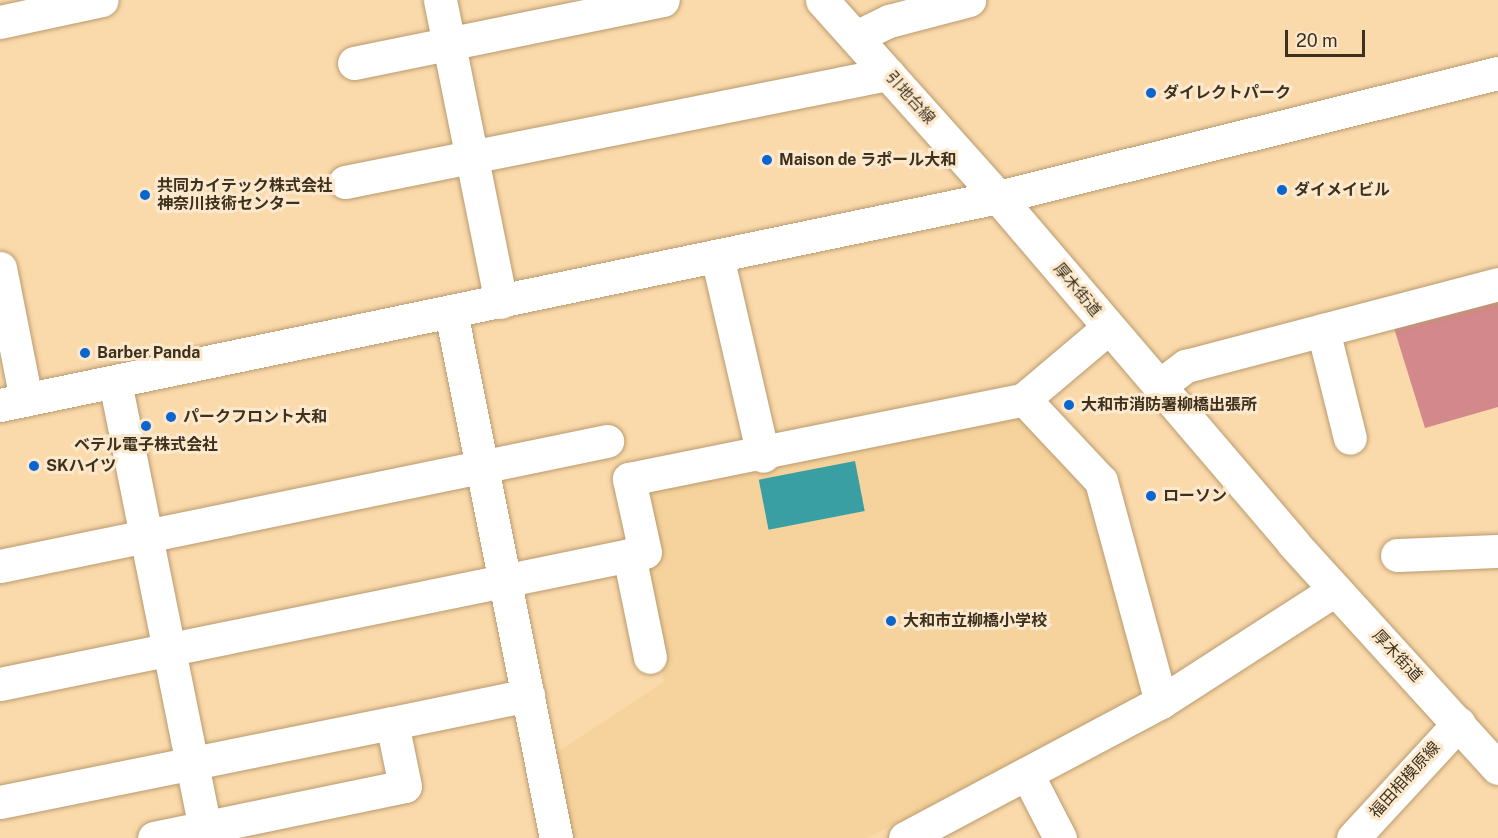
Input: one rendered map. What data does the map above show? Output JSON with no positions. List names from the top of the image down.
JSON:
{
  "streets": {
    "street": ["引地台線", "厚木街道", "福田相模原線"]
  },
  "crossings": [
    ["引地台線", "厚木街道"],
    ["厚木街道", "福田相模原線"]
  ],
  "places": [
    "ダイレクトパーク",
    "Maison de ラポール大和",
    "ダイメイビル",
    "共同カイテック株式会社 神奈川技術センター",
    "Barber Panda",
    "大和市消防署柳橋出張所",
    "パークフロント大和",
    "ベテル電子株式会社",
    "SKハイツ",
    "ローソン",
    "大和市立柳橋小学校"
  ],
  "scale_bar": "20 m"
}
